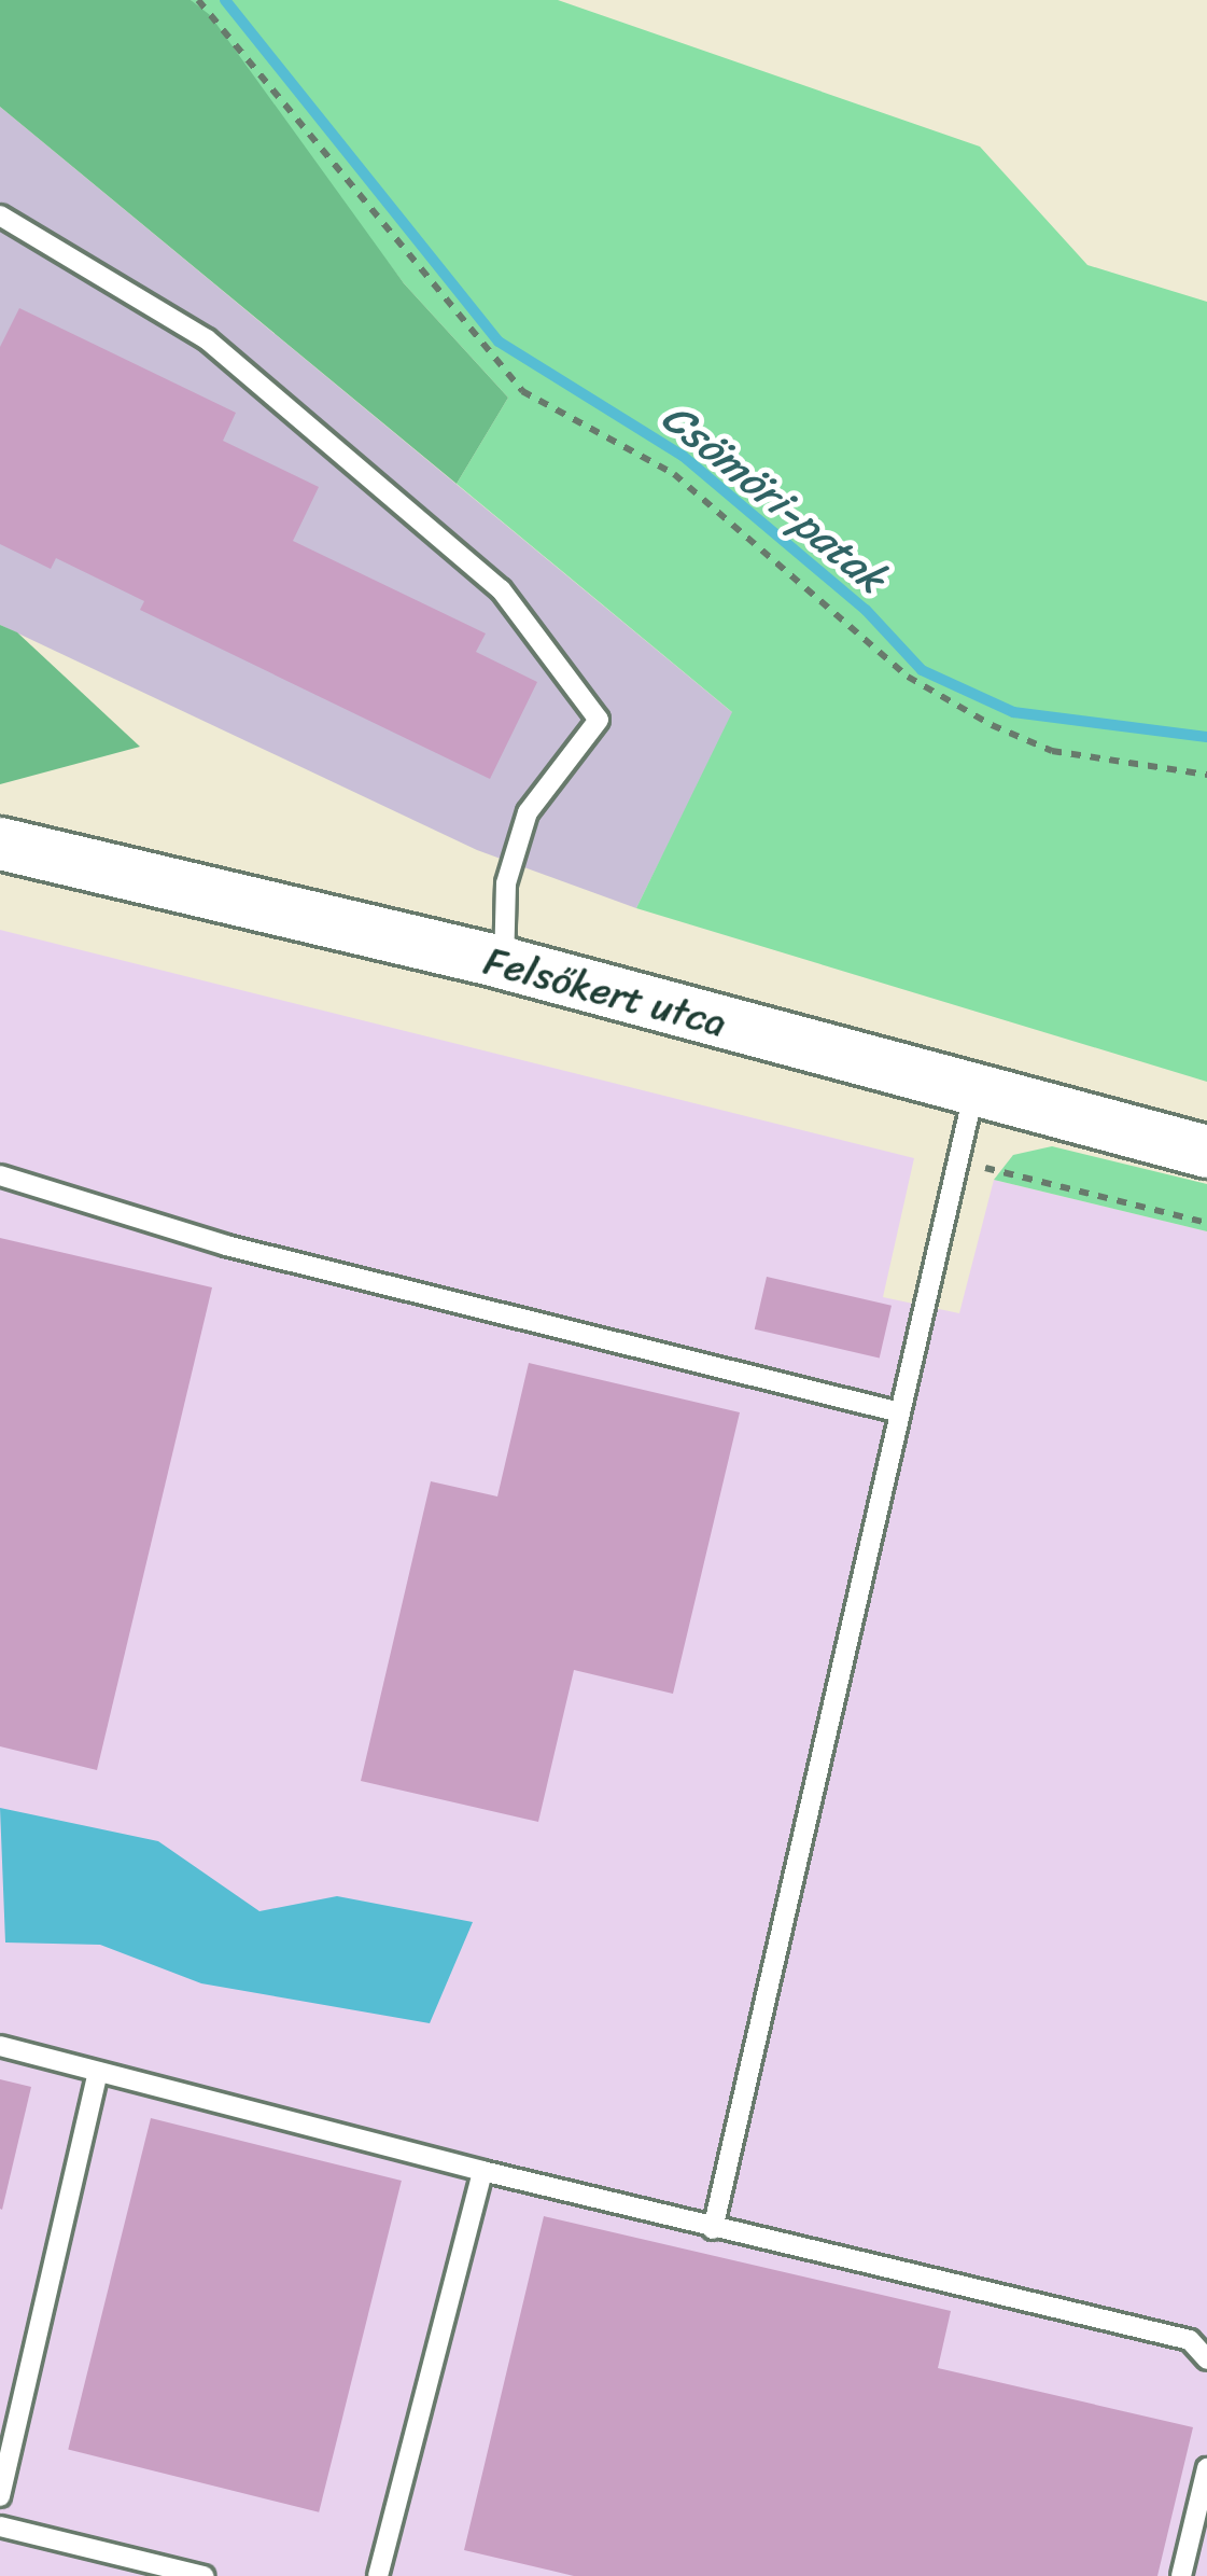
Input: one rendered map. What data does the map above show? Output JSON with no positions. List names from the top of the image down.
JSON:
{
  "streets": {
    "street": ["Felsőkert utca"]
  },
  "water": ["Csömöri-patak"]
}
